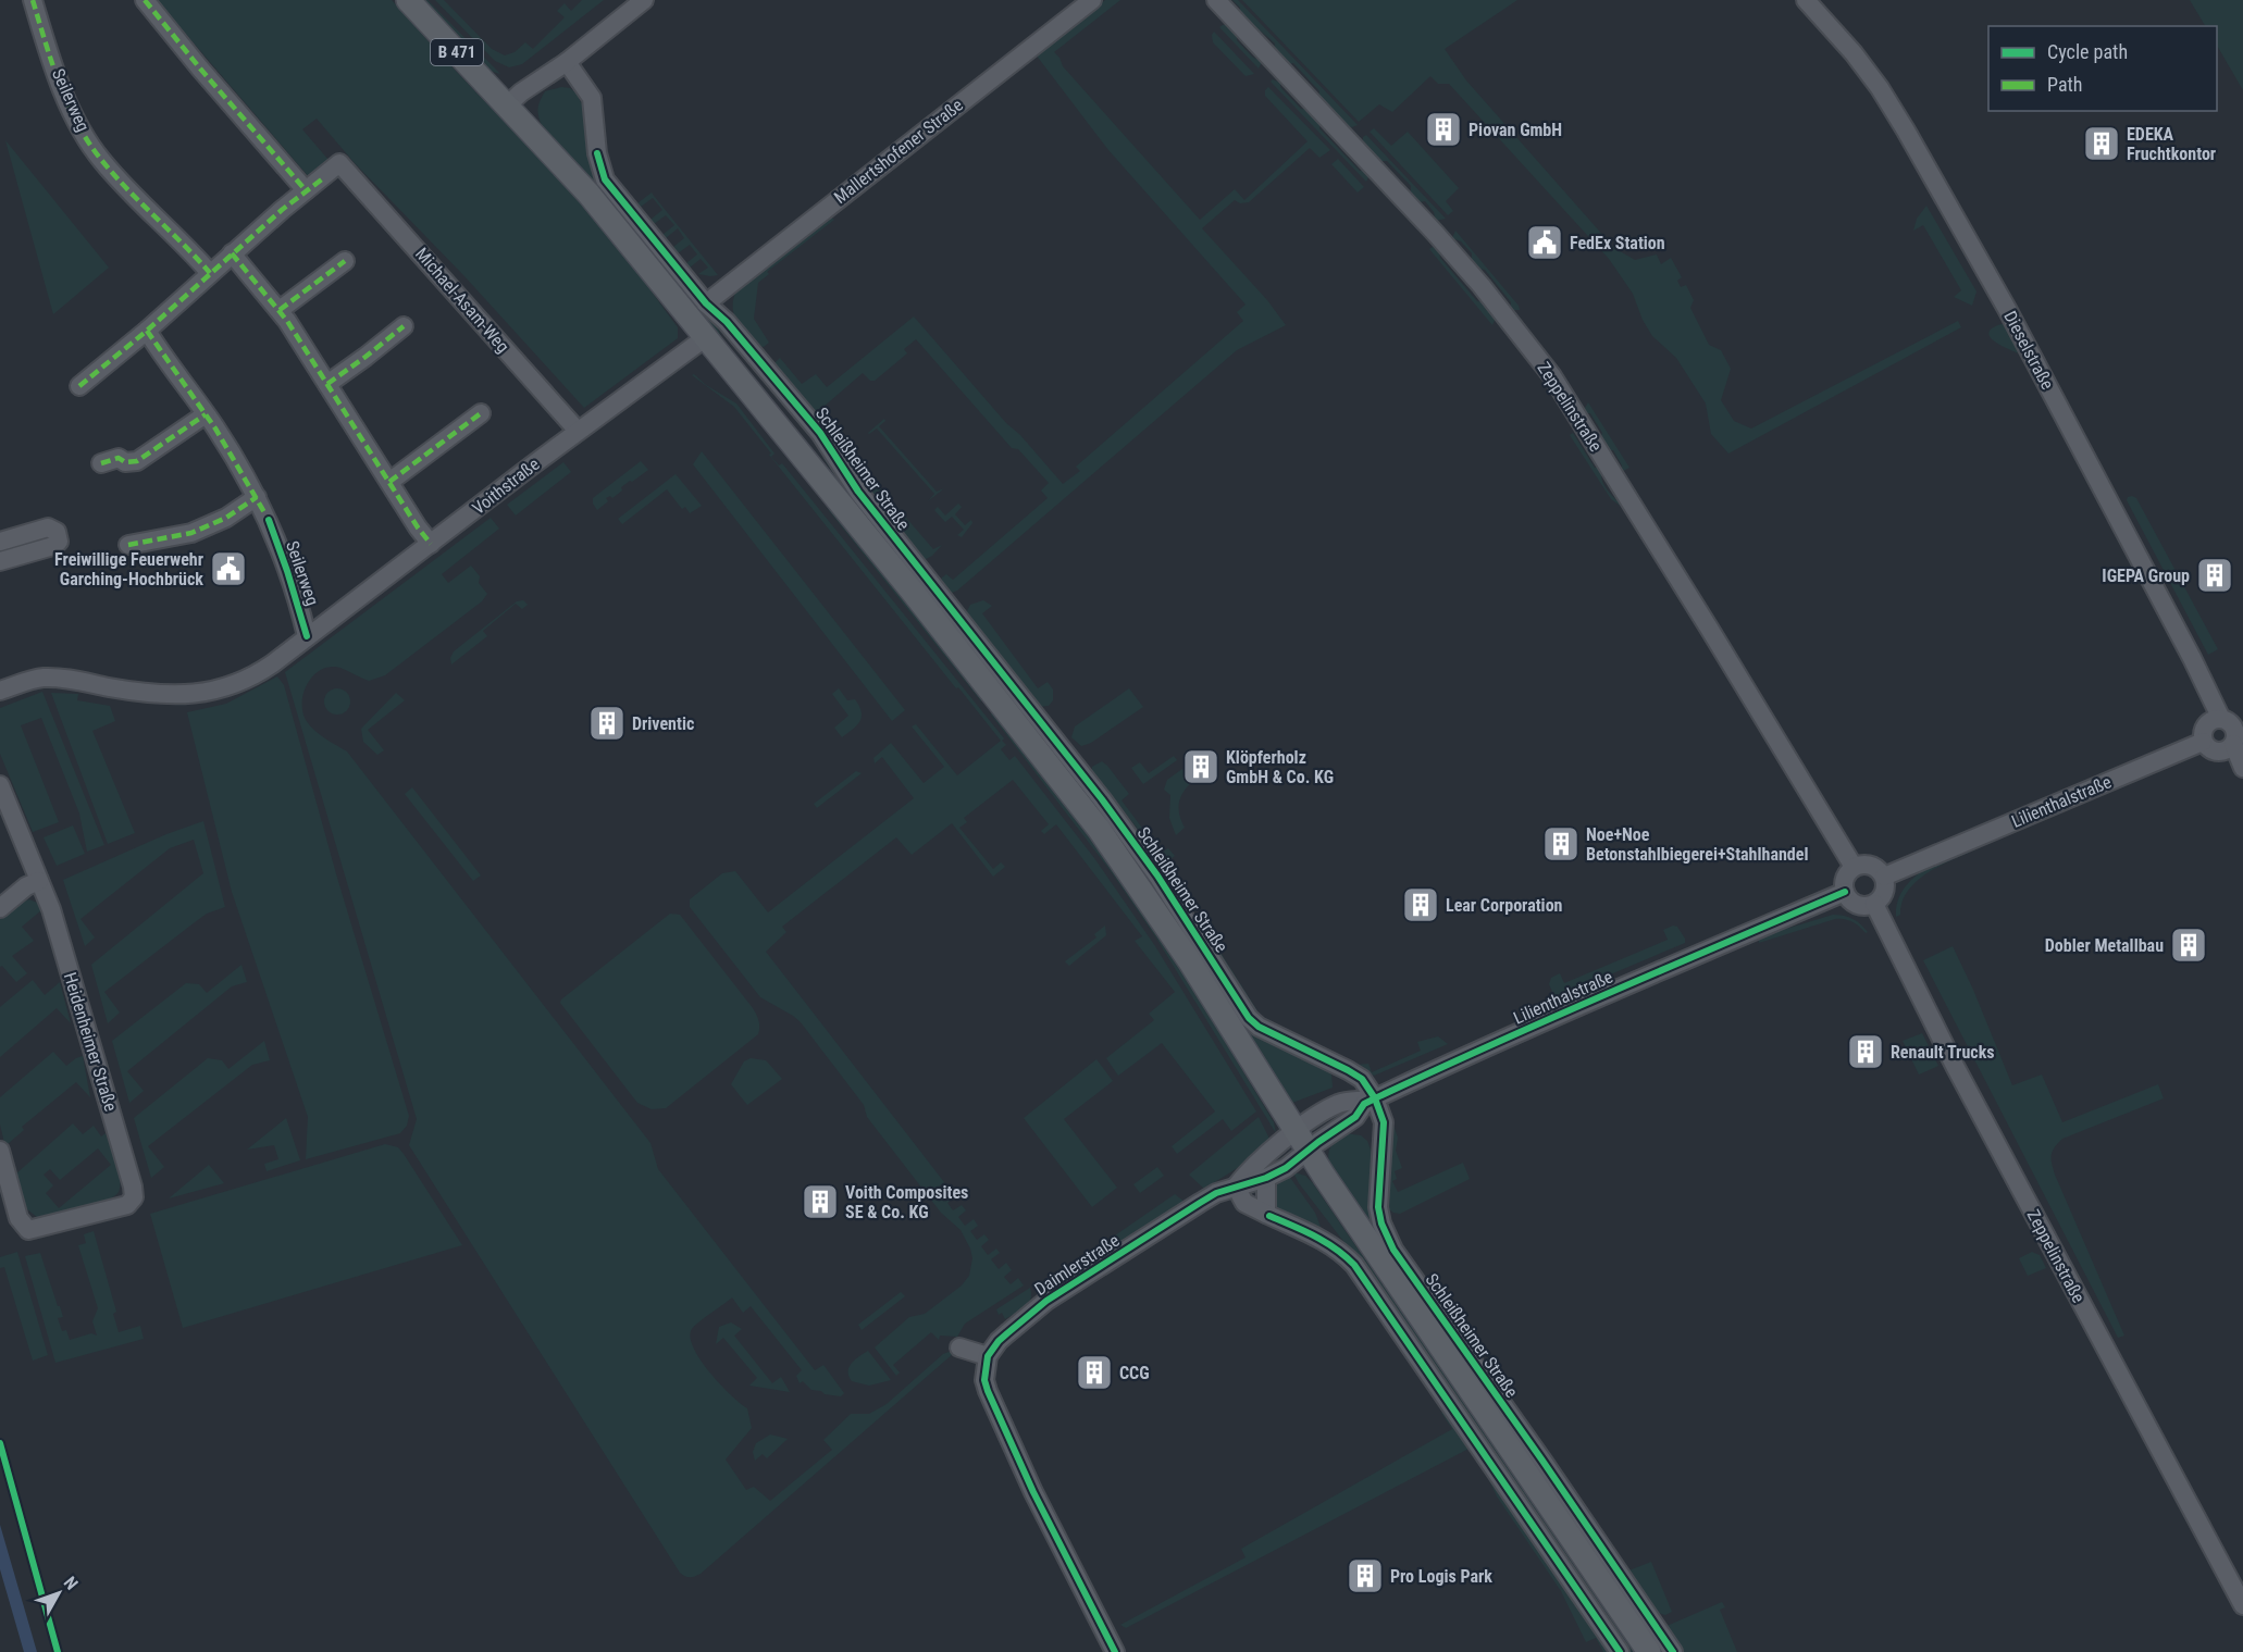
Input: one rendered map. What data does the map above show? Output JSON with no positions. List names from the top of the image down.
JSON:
{
  "streets": {
    "main road": ["B 471", "Schleißheimer Straße"],
    "street": [
      "Seilerweg",
      "Mallertshofener Straße",
      "Michael-Asam-Weg",
      "Dieselstraße",
      "Zeppelinstraße",
      "Voithstraße",
      "Lilienthalstraße",
      "Heidenheimer Straße",
      "Daimlerstraße"
    ]
  },
  "crossings": [
    ["Seilerweg", "Voithstraße"],
    ["Mallertshofener Straße", "Schleißheimer Straße"],
    ["Michael-Asam-Weg", "Voithstraße"],
    ["Dieselstraße", "Lilienthalstraße"],
    ["Zeppelinstraße", "Lilienthalstraße"],
    ["Schleißheimer Straße", "Voithstraße"],
    ["Schleißheimer Straße", "Lilienthalstraße"],
    ["Schleißheimer Straße", "Daimlerstraße"],
    ["Lilienthalstraße", "Daimlerstraße"]
  ],
  "places": {
    "building": [
      "Piovan GmbH",
      "EDEKA Fruchtkontor",
      "IGEPA Group",
      "Driventic",
      "Klöpferholz GmbH & Co. KG",
      "Noe+Noe Betonstahlbiegerei+Stahlhandel",
      "Lear Corporation",
      "Dobler Metallbau",
      "Renault Trucks",
      "Voith Composites SE & Co. KG",
      "CCG",
      "Pro Logis Park"
    ],
    "public building": ["FedEx Station", "Freiwillige Feuerwehr Garching-Hochbrück"]
  },
  "legend": ["Cycle path", "Path"],
  "north": "top right"
}
